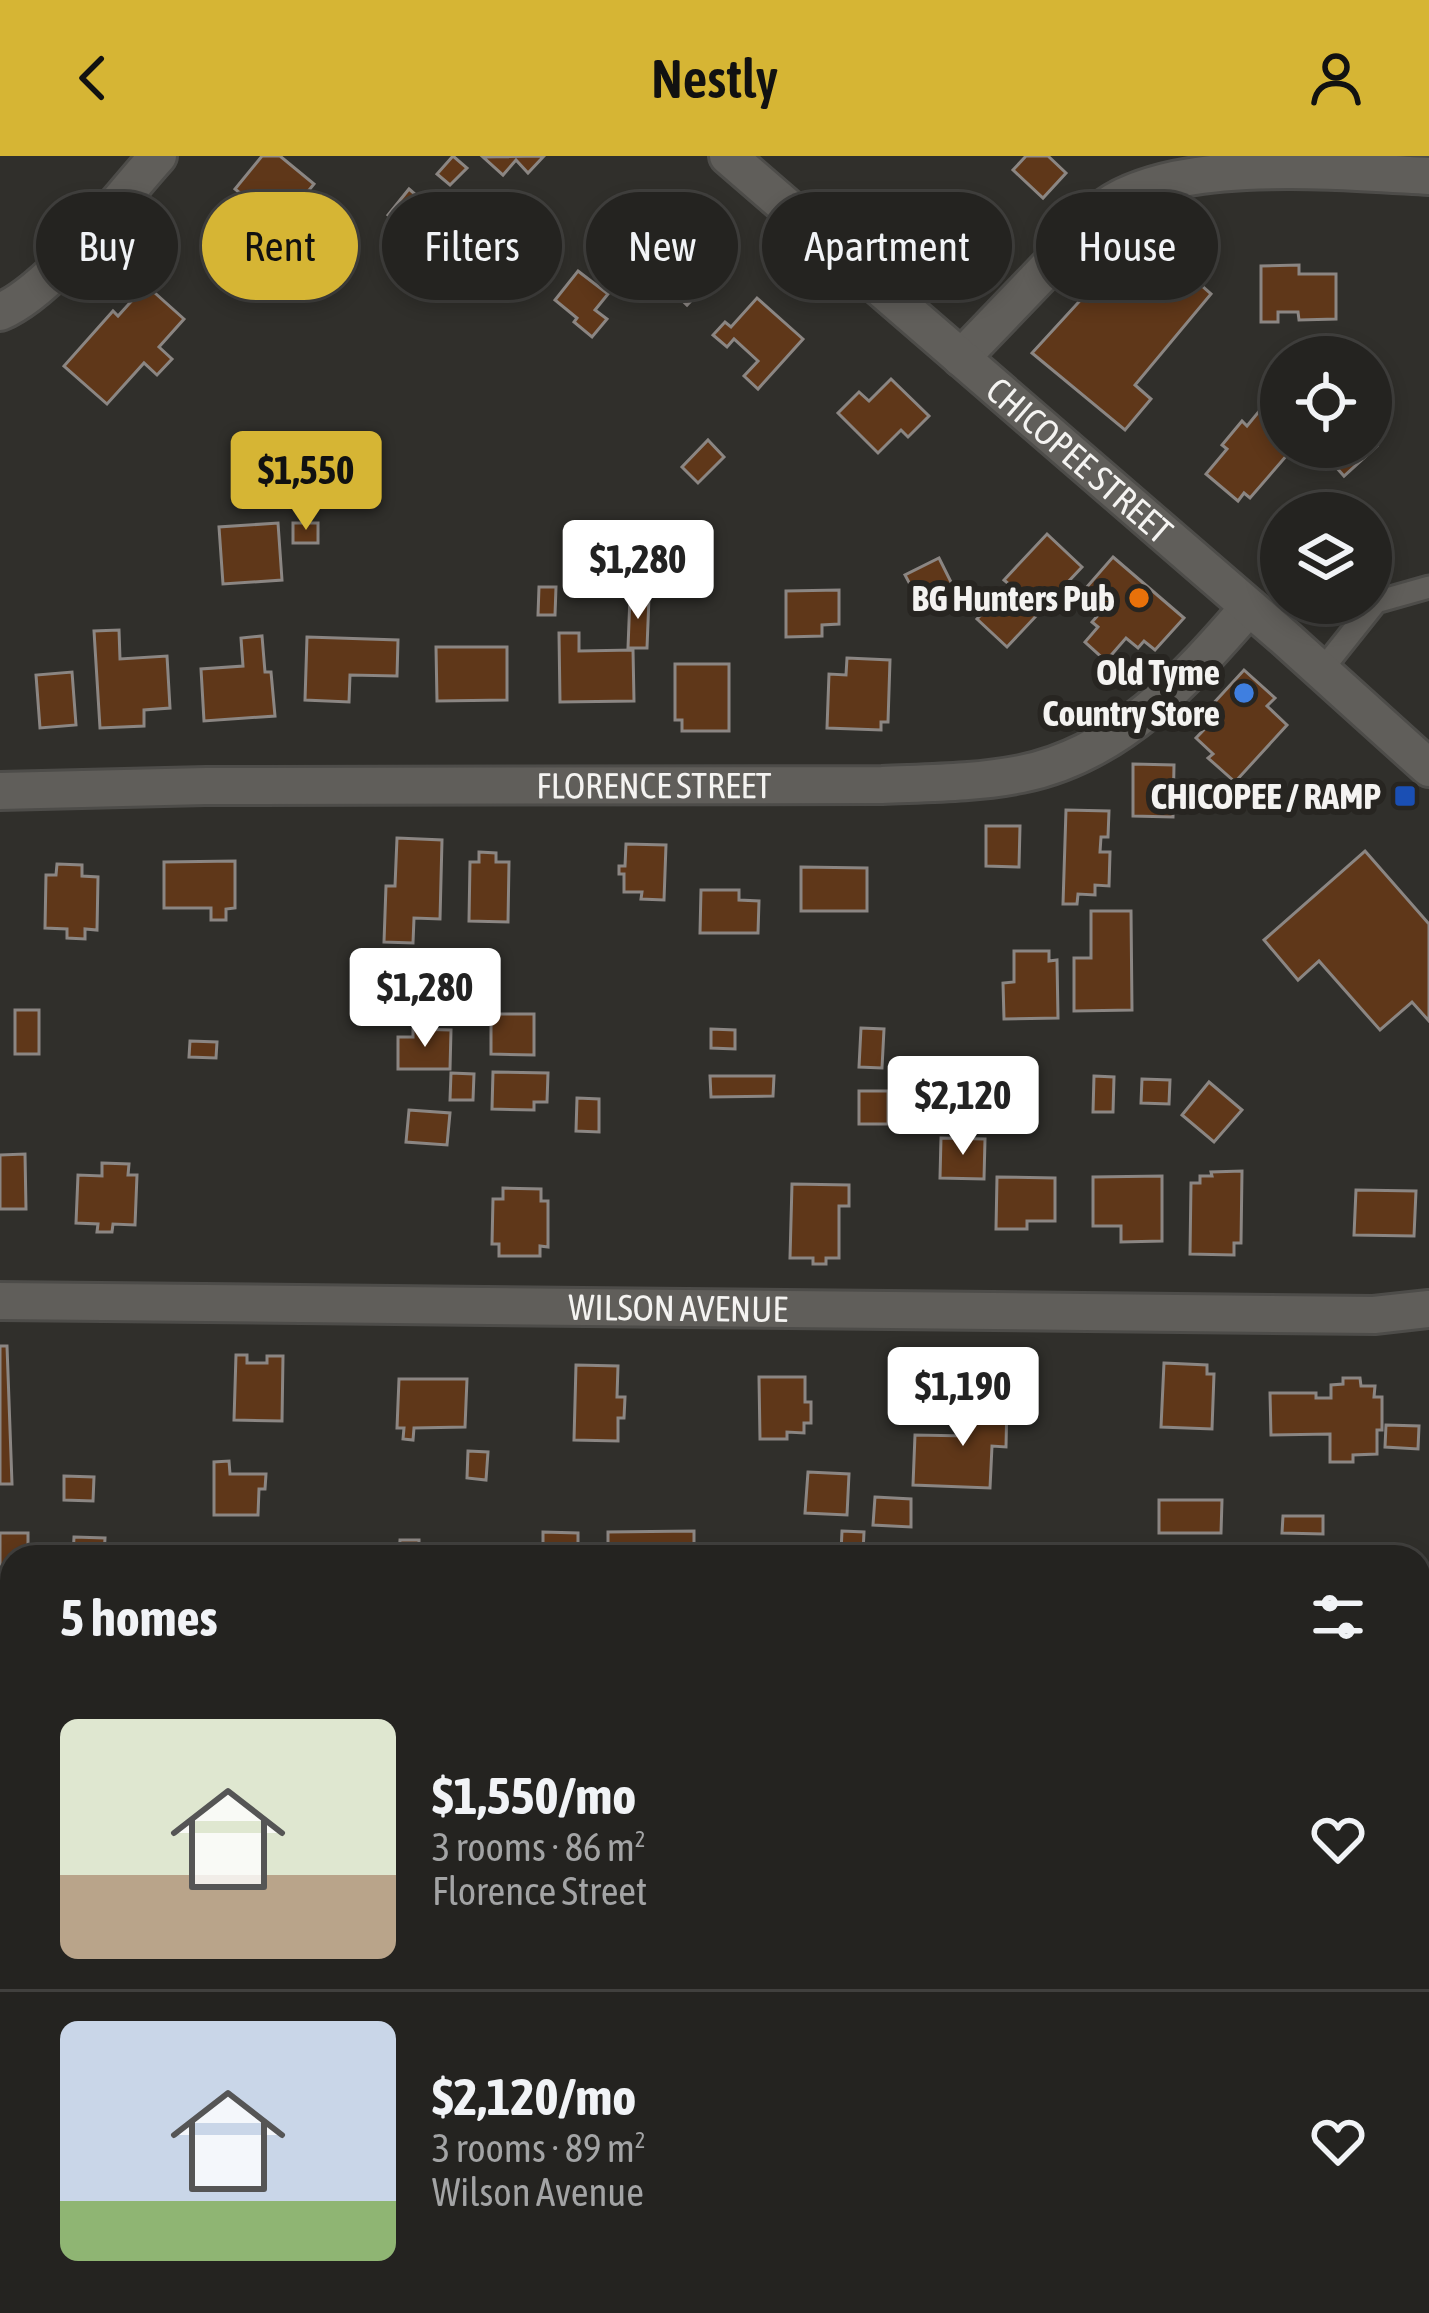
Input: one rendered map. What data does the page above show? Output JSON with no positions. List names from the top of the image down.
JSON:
{
  "streets": {
    "street": ["CHICOPEE STREET", "FLORENCE STREET", "WILSON AVENUE"]
  },
  "crossings": [
    ["CHICOPEE STREET", "FLORENCE STREET"]
  ],
  "places": {
    "other": ["BG Hunters Pub", "Old Tyme Country Store"],
    "transit": ["CHICOPEE / RAMP"]
  },
  "page": {
    "header": "Nestly",
    "chip": [
      "Buy",
      "Rent",
      "Filters",
      "New",
      "Apartment",
      "House"
    ],
    "price": [
      "$1,550",
      "$1,280",
      "$1,280",
      "$2,120",
      "$1,190"
    ],
    "heading": "5 homes",
    "list": [
      {
        "name": "$1,550/mo",
        "note": "3 rooms · 86 m² · Florence Street"
      },
      {
        "name": "$2,120/mo",
        "note": "3 rooms · 89 m² · Wilson Avenue"
      }
    ]
  }
}
